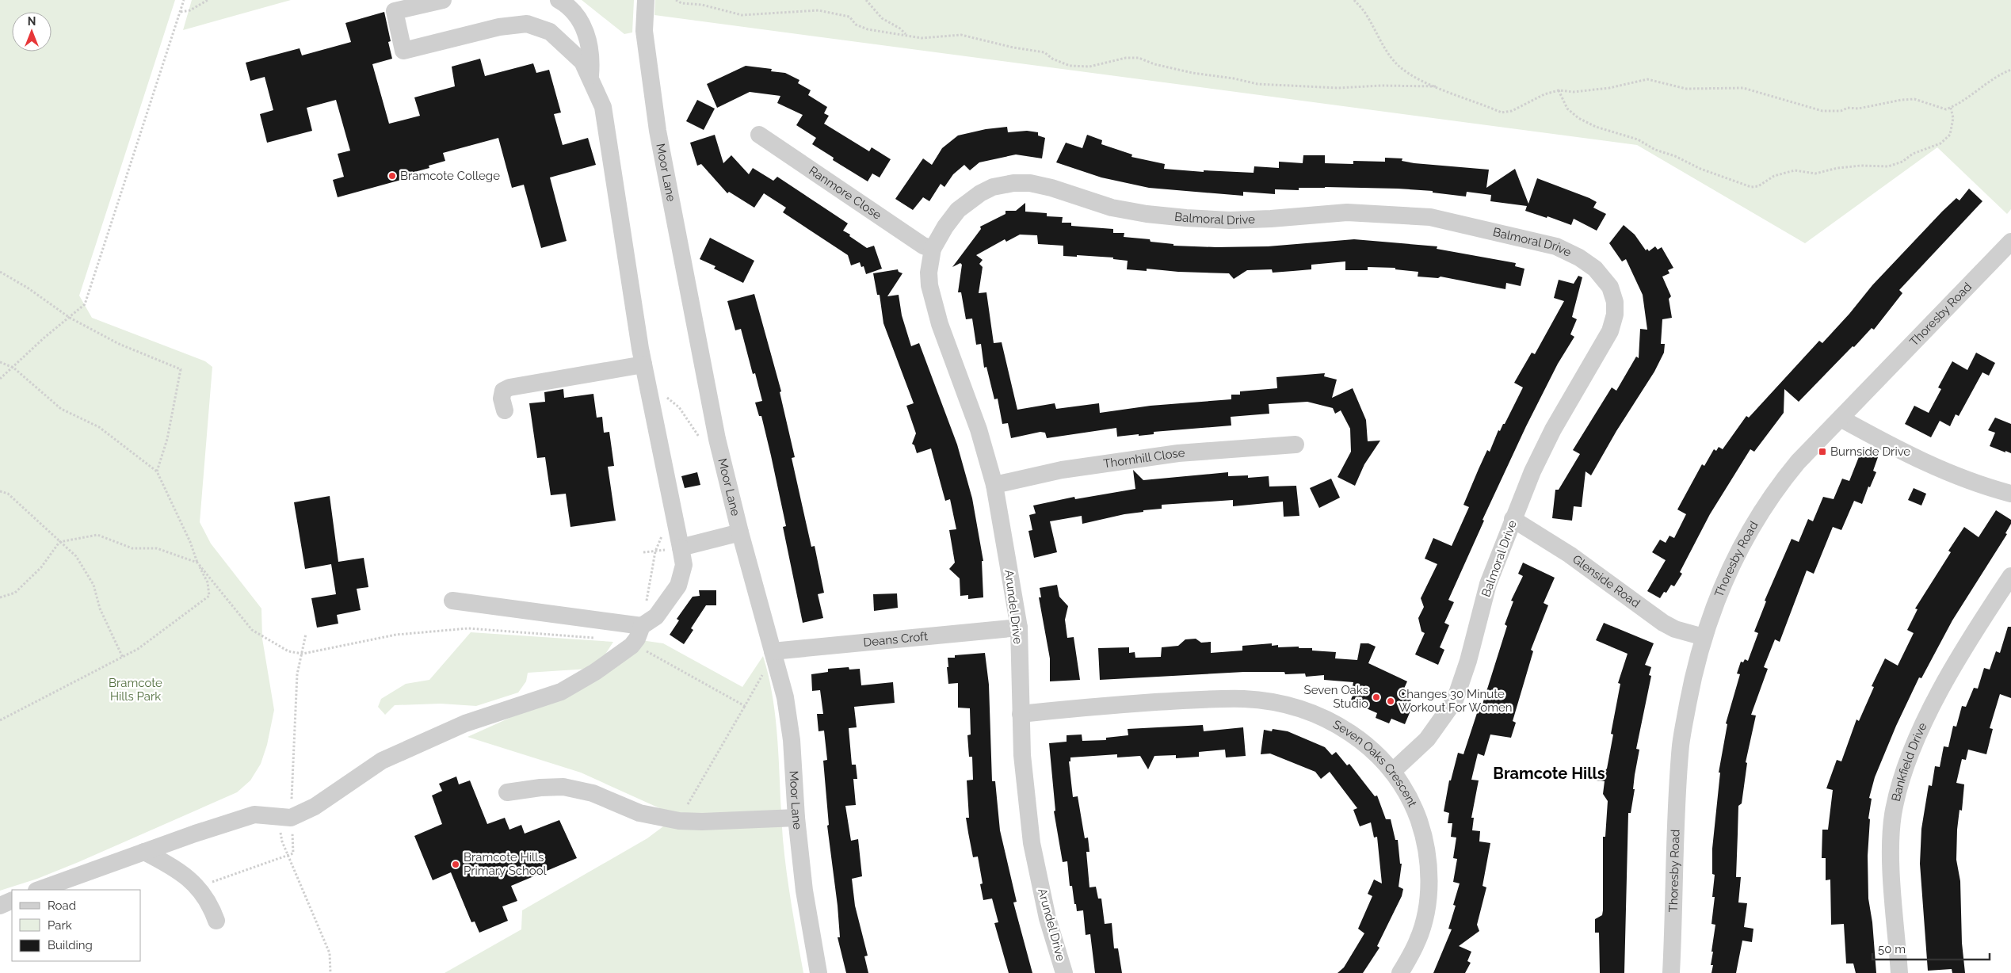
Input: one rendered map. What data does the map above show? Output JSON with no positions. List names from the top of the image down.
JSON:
{
  "streets": {
    "street": [
      "Moor Lane",
      "Ranmore Close",
      "Balmoral Drive",
      "Thoresby Road",
      "Thornhill Close",
      "Glenside Road",
      "Arundel Drive",
      "Deans Croft",
      "Bankfield Drive",
      "Seven Oaks Crescent"
    ]
  },
  "crossings": [
    ["Moor Lane", "Deans Croft"],
    ["Ranmore Close", "Balmoral Drive"],
    ["Ranmore Close", "Arundel Drive"],
    ["Balmoral Drive", "Glenside Road"],
    ["Balmoral Drive", "Arundel Drive"],
    ["Balmoral Drive", "Seven Oaks Crescent"],
    ["Thoresby Road", "Glenside Road"],
    ["Thornhill Close", "Arundel Drive"],
    ["Arundel Drive", "Deans Croft"],
    ["Arundel Drive", "Seven Oaks Crescent"]
  ],
  "districts": ["Bramcote Hills"],
  "parks": ["Bramcote Hills Park"],
  "places": {
    "other": [
      "Bramcote College",
      "Seven Oaks Studio",
      "Changes 30 Minute Workout For Women",
      "Bramcote Hills Primary School"
    ],
    "transit": ["Burnside Drive"]
  },
  "legend": ["Road", "Park", "Building"],
  "scale_bar": "50 m",
  "north": "top"
}
